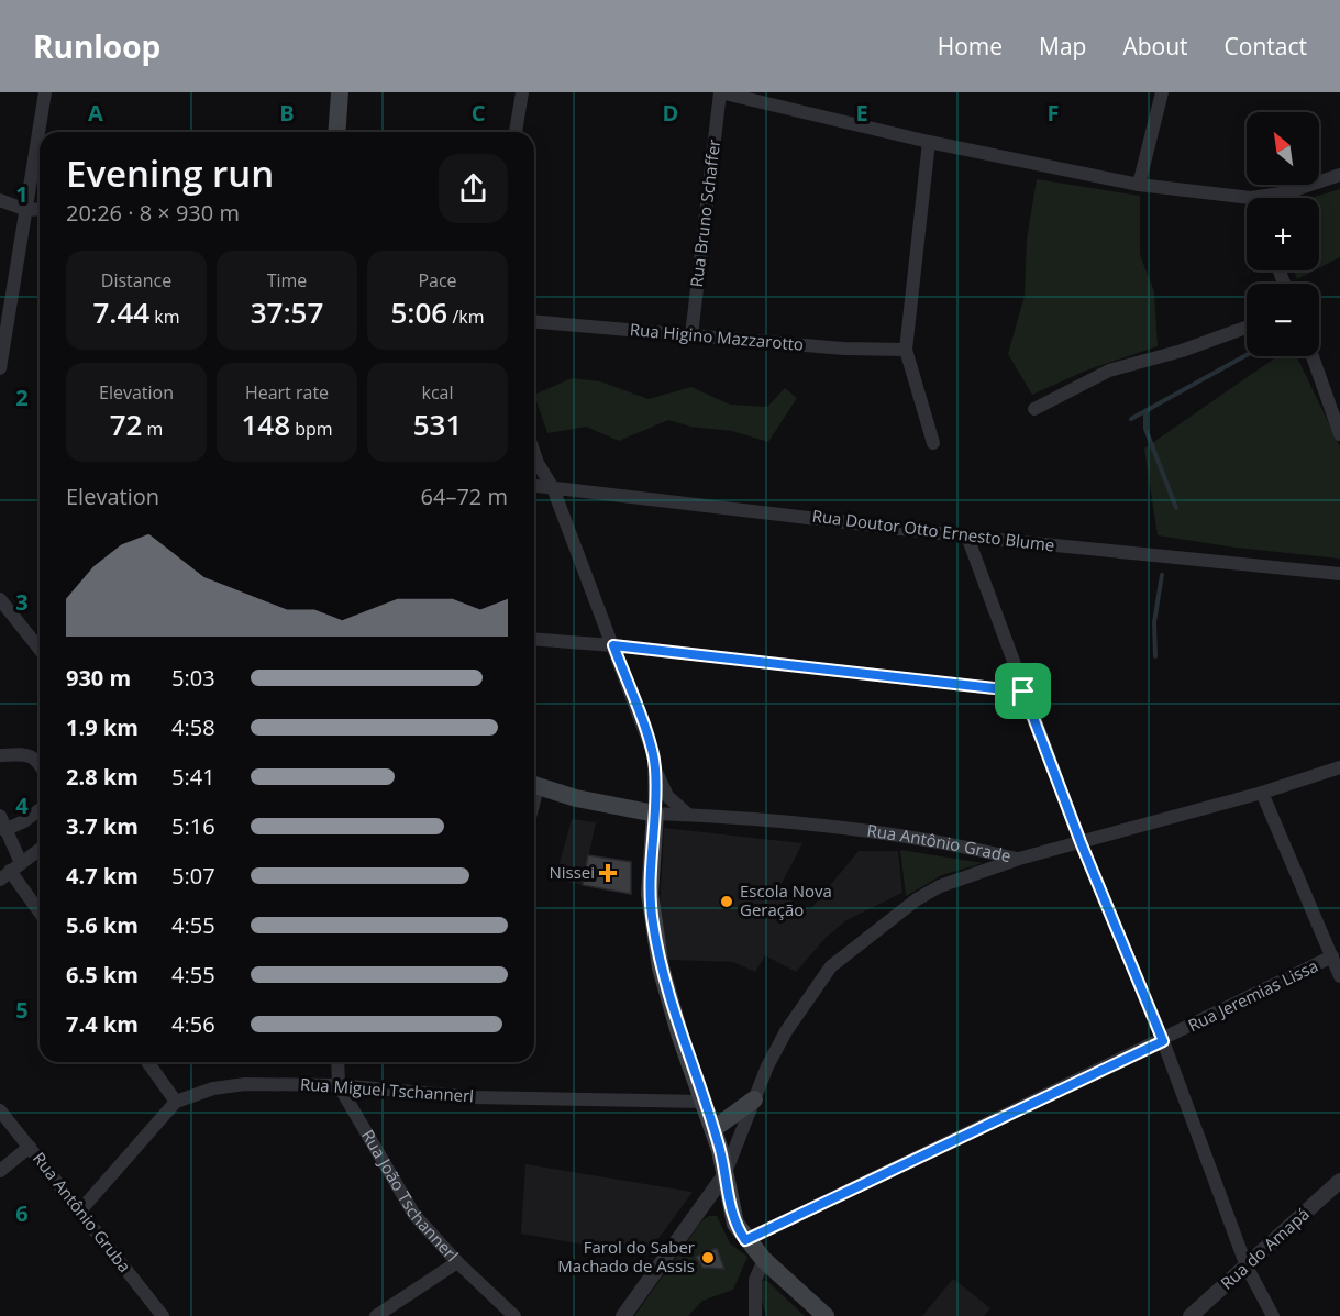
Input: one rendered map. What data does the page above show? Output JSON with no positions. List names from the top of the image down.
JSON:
{
  "streets": {
    "main road": ["Rua Antônio Grade"],
    "street": [
      "Rua Bruno Schaffer",
      "Rua Higino Mazzarotto",
      "Rua Doutor Otto Ernesto Blume",
      "Rua Jeremias Lissa",
      "Rua Miguel Tschannerl",
      "Rua João Tschannerl",
      "Rua Antônio Gruba",
      "Rua do Amapá"
    ]
  },
  "crossings": [
    ["Rua Bruno Schaffer", "Rua Higino Mazzarotto"],
    ["Rua Miguel Tschannerl", "Rua João Tschannerl"],
    ["Rua Miguel Tschannerl", "Rua Antônio Gruba"]
  ],
  "places": {
    "health": ["Nissei"],
    "other": ["Escola Nova Geração", "Farol do Saber Machado de Assis"]
  },
  "north": "top left",
  "page": {
    "header": "Runloop",
    "nav": [
      "Home",
      "Map",
      "About",
      "Contact"
    ],
    "map_buttons": ["+", "−"],
    "heading": ["Evening run", "20:26 · 8 × 930 m"],
    "stats": [
      ["Distance", "7.44 km"],
      ["Time", "37:57"],
      ["Pace", "5:06 /km"],
      ["Elevation", "72 m"],
      ["Heart rate", "148 bpm"],
      ["kcal", "531"]
    ],
    "chart": ["Elevation", "64–72 m"],
    "list": [
      {
        "name": "930 m",
        "note": "5:03"
      },
      {
        "name": "1.9 km",
        "note": "4:58"
      },
      {
        "name": "2.8 km",
        "note": "5:41"
      },
      {
        "name": "3.7 km",
        "note": "5:16"
      },
      {
        "name": "4.7 km",
        "note": "5:07"
      },
      {
        "name": "5.6 km",
        "note": "4:55"
      },
      {
        "name": "6.5 km",
        "note": "4:55"
      },
      {
        "name": "7.4 km",
        "note": "4:56"
      }
    ]
  },
  "grid": {
    "columns": [
      "A",
      "B",
      "C",
      "D",
      "E",
      "F"
    ],
    "rows": [
      "1",
      "2",
      "3",
      "4",
      "5",
      "6"
    ]
  }
}
